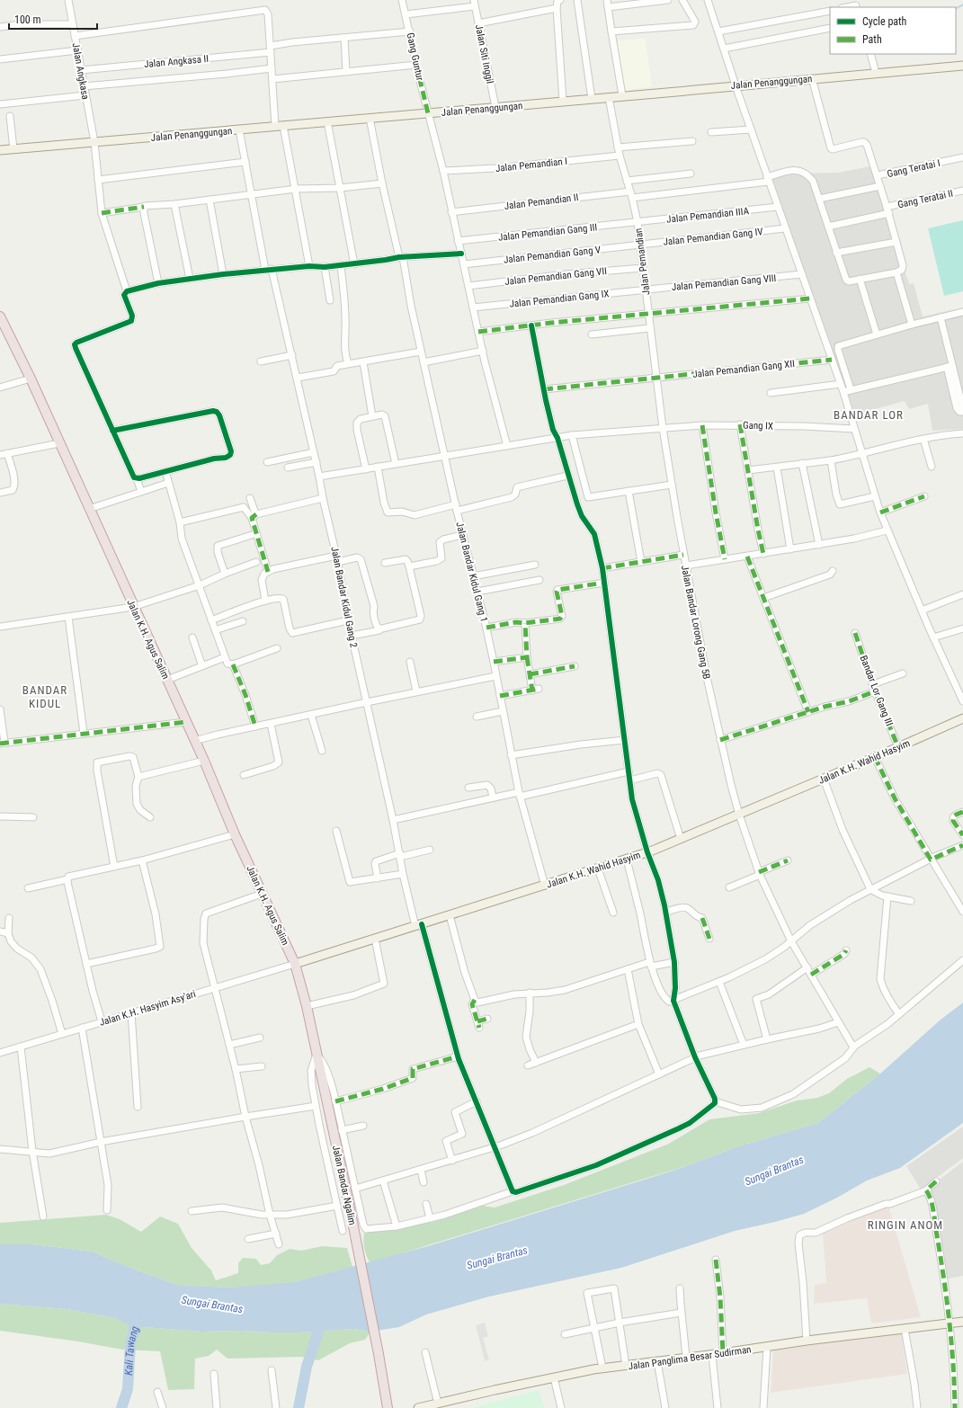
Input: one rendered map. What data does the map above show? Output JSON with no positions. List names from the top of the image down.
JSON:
{
  "streets": {
    "highway": ["Jalan K.H. Agus Salim", "Jalan Bandar Ngalim"],
    "main road": ["Jalan Penanggungan", "Jalan K.H. Wahid Hasyim", "Jalan Panglima Besar Sudirman"],
    "street": [
      "Jalan Siti Inggil",
      "Gang Guntur",
      "Jalan Angkasa II",
      "Jalan Angkasa",
      "Jalan Pemandian I",
      "Gang Teratai I",
      "Gang Teratai II",
      "Jalan Pemandian II",
      "Jalan Pemandian IIIA",
      "Jalan Pemandian Gang III",
      "Jalan Pemandian Gang IV",
      "Jalan Pemandian Gang V",
      "Jalan Pemandian",
      "Jalan Pemandian Gang VII",
      "Jalan Pemandian Gang VIII",
      "Jalan Pemandian Gang IX",
      "Jalan Pemandian Gang XII",
      "Gang IX",
      "Jalan Bandar Kidul Gang 1",
      "Jalan Bandar Kidul Gang 2",
      "Jalan Bandar Lorong Gang 5B",
      "Bandar Lor Gang III",
      "Jalan K.H. Hasyim Asy'ari"
    ]
  },
  "crossings": [
    ["Jalan Siti Inggil", "Jalan Penanggungan"],
    ["Gang Guntur", "Jalan Angkasa II"],
    ["Gang Guntur", "Jalan Penanggungan"],
    ["Gang Guntur", "Jalan Pemandian I"],
    ["Gang Guntur", "Jalan Pemandian II"],
    ["Gang Guntur", "Jalan Pemandian Gang III"],
    ["Gang Guntur", "Jalan Pemandian Gang V"],
    ["Gang Guntur", "Jalan Pemandian Gang VII"],
    ["Gang Guntur", "Jalan Pemandian Gang IX"],
    ["Gang Guntur", "Gang IX"],
    ["Jalan Angkasa II", "Jalan Angkasa"],
    ["Jalan Angkasa", "Jalan Penanggungan"],
    ["Jalan Penanggungan", "Gang Teratai I"],
    ["Jalan Penanggungan", "Jalan Pemandian"],
    ["Jalan Penanggungan", "Jalan Bandar Kidul Gang 1"],
    ["Jalan Penanggungan", "Jalan Bandar Kidul Gang 2"],
    ["Jalan Pemandian I", "Jalan Pemandian"],
    ["Jalan Pemandian II", "Jalan Pemandian"],
    ["Jalan Pemandian IIIA", "Jalan Pemandian Gang III"],
    ["Jalan Pemandian IIIA", "Jalan Pemandian"],
    ["Jalan Pemandian Gang III", "Jalan Pemandian"],
    ["Jalan Pemandian Gang IV", "Jalan Pemandian Gang V"],
    ["Jalan Pemandian Gang IV", "Jalan Pemandian"],
    ["Jalan Pemandian Gang V", "Jalan Pemandian"],
    ["Jalan Pemandian", "Jalan Pemandian Gang VII"],
    ["Jalan Pemandian", "Jalan Pemandian Gang VIII"],
    ["Jalan Pemandian", "Jalan Pemandian Gang IX"],
    ["Jalan Pemandian", "Jalan Pemandian Gang XII"],
    ["Jalan Pemandian", "Gang IX"],
    ["Jalan Pemandian", "Jalan Bandar Lorong Gang 5B"],
    ["Jalan Pemandian Gang VIII", "Jalan Pemandian Gang IX"],
    ["Gang IX", "Jalan Bandar Kidul Gang 1"],
    ["Gang IX", "Jalan Bandar Kidul Gang 2"],
    ["Gang IX", "Jalan Bandar Lorong Gang 5B"],
    ["Jalan Bandar Kidul Gang 1", "Jalan K.H. Wahid Hasyim"],
    ["Jalan Bandar Kidul Gang 2", "Jalan K.H. Wahid Hasyim"],
    ["Jalan Bandar Lorong Gang 5B", "Jalan K.H. Wahid Hasyim"],
    ["Jalan K.H. Agus Salim", "Jalan K.H. Wahid Hasyim"],
    ["Jalan K.H. Agus Salim", "Jalan K.H. Hasyim Asy'ari"],
    ["Jalan K.H. Agus Salim", "Jalan Bandar Ngalim"],
    ["Bandar Lor Gang III", "Jalan K.H. Wahid Hasyim"],
    ["Jalan K.H. Wahid Hasyim", "Jalan K.H. Hasyim Asy'ari"],
    ["Jalan K.H. Wahid Hasyim", "Jalan Bandar Ngalim"],
    ["Jalan K.H. Hasyim Asy'ari", "Jalan Bandar Ngalim"]
  ],
  "districts": ["BANDAR LOR", "BANDAR KIDUL", "RINGIN ANOM"],
  "water": ["Sungai Brantas", "Kali Tawang"],
  "legend": ["Cycle path", "Path"],
  "scale_bar": "100 m"
}
